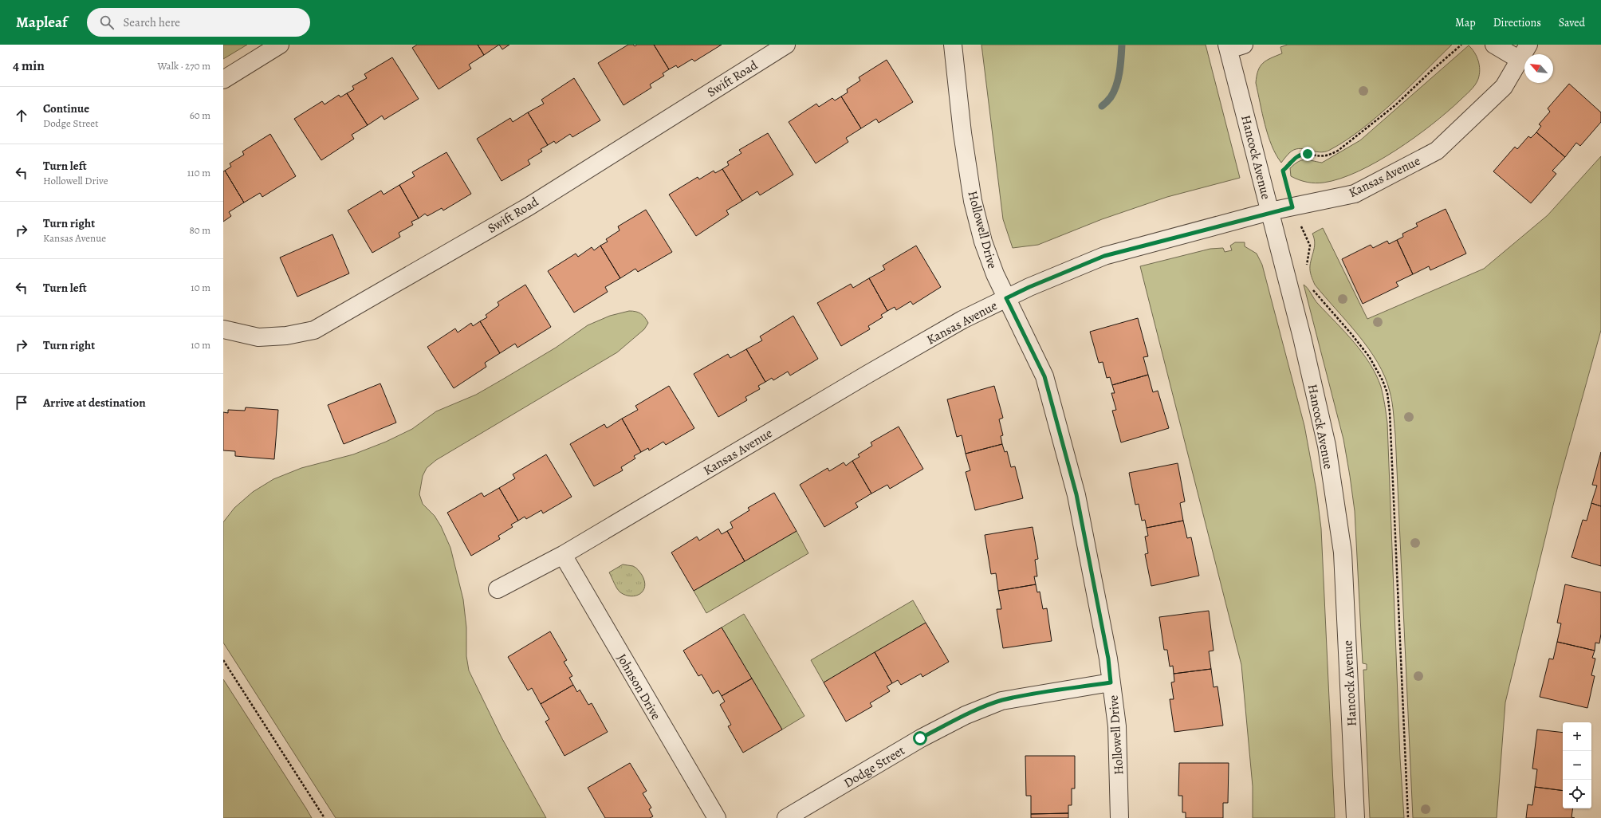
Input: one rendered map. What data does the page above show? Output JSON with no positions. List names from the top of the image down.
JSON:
{
  "streets": {
    "street": [
      "Swift Road",
      "Hancock Avenue",
      "Kansas Avenue",
      "Hollowell Drive",
      "Johnson Drive",
      "Dodge Street"
    ]
  },
  "crossings": [
    ["Hancock Avenue", "Kansas Avenue"],
    ["Kansas Avenue", "Hollowell Drive"],
    ["Kansas Avenue", "Johnson Drive"],
    ["Hollowell Drive", "Dodge Street"]
  ],
  "north": "top left",
  "page": {
    "header": "Mapleaf",
    "search": "Search here",
    "nav": ["Map", "Directions", "Saved"],
    "heading": ["4 min", "Walk · 270 m"],
    "list": [
      ["Continue", "Dodge Street", "60 m"],
      ["Turn left", "Hollowell Drive", "110 m"],
      ["Turn right", "Kansas Avenue", "80 m"],
      ["Turn left", "10 m"],
      ["Turn right", "10 m"],
      "Arrive at destination"
    ],
    "map_buttons": ["+", "−"]
  }
}
